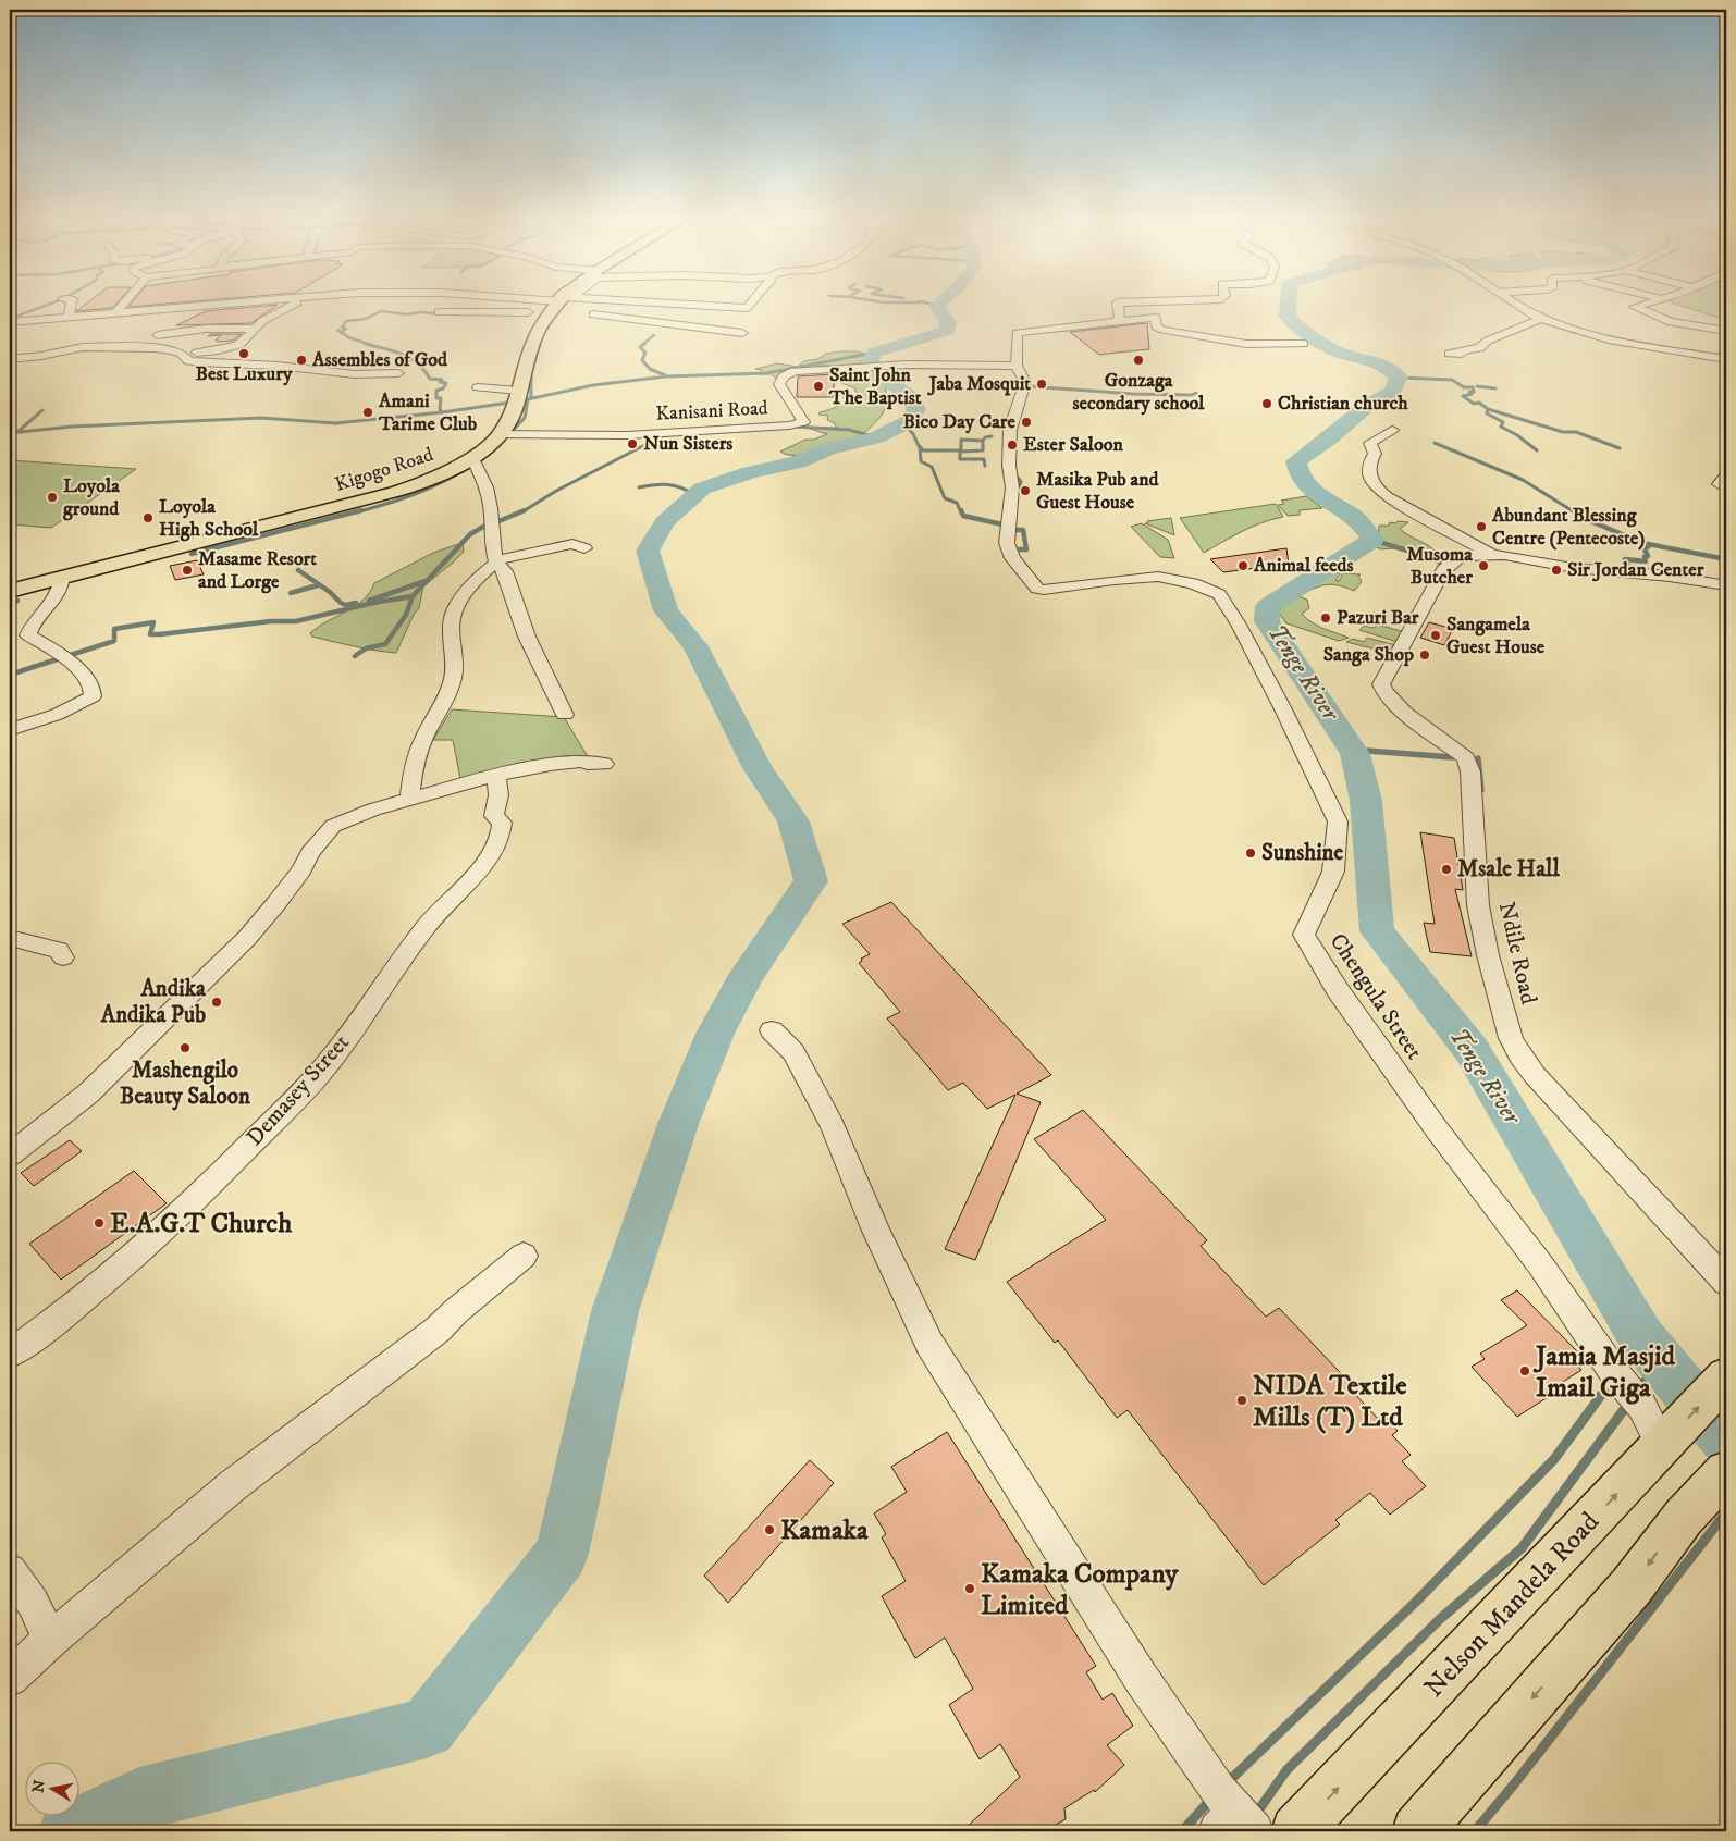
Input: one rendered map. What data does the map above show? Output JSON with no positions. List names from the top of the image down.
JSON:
{
  "streets": {
    "main road": ["Kigogo Road", "Nelson Mandela Road"],
    "street": [
      "Kanisani Road",
      "Ndile Road",
      "Chengula Street",
      "Demasey Street"
    ]
  },
  "crossings": [
    ["Kanisani Road", "Kigogo Road"],
    ["Kanisani Road", "Chengula Street"],
    ["Chengula Street", "Nelson Mandela Road"]
  ],
  "water": ["Tenge River"],
  "places": [
    "Best Luxury",
    "Assembles of God",
    "Gonzaga secondary school",
    "Jaba Mosquit",
    "Saint John The Baptist",
    "Christian church",
    "Amani Tarime Club",
    "Bico Day Care",
    "Nun Sisters",
    "Ester Saloon",
    "Masika Pub and Guest House",
    "Loyola ground",
    "Loyola High School",
    "Abundant Blessing Centre (Pentecoste)",
    "Animal feeds",
    "Musoma Butcher",
    "Masame Resort and Lorge",
    "Sir Jordan Center",
    "Pazuri Bar",
    "Sangamela Guest House",
    "Sanga Shop",
    "Sunshine",
    "Msale Hall",
    "Andika Andika Pub",
    "Mashengilo Beauty Saloon",
    "E.A.G.T Church",
    "Jamia Masjid Imail Giga",
    "NIDA Textile Mills (T) Ltd",
    "Kamaka",
    "Kamaka Company Limited"
  ],
  "north": "left"
}
